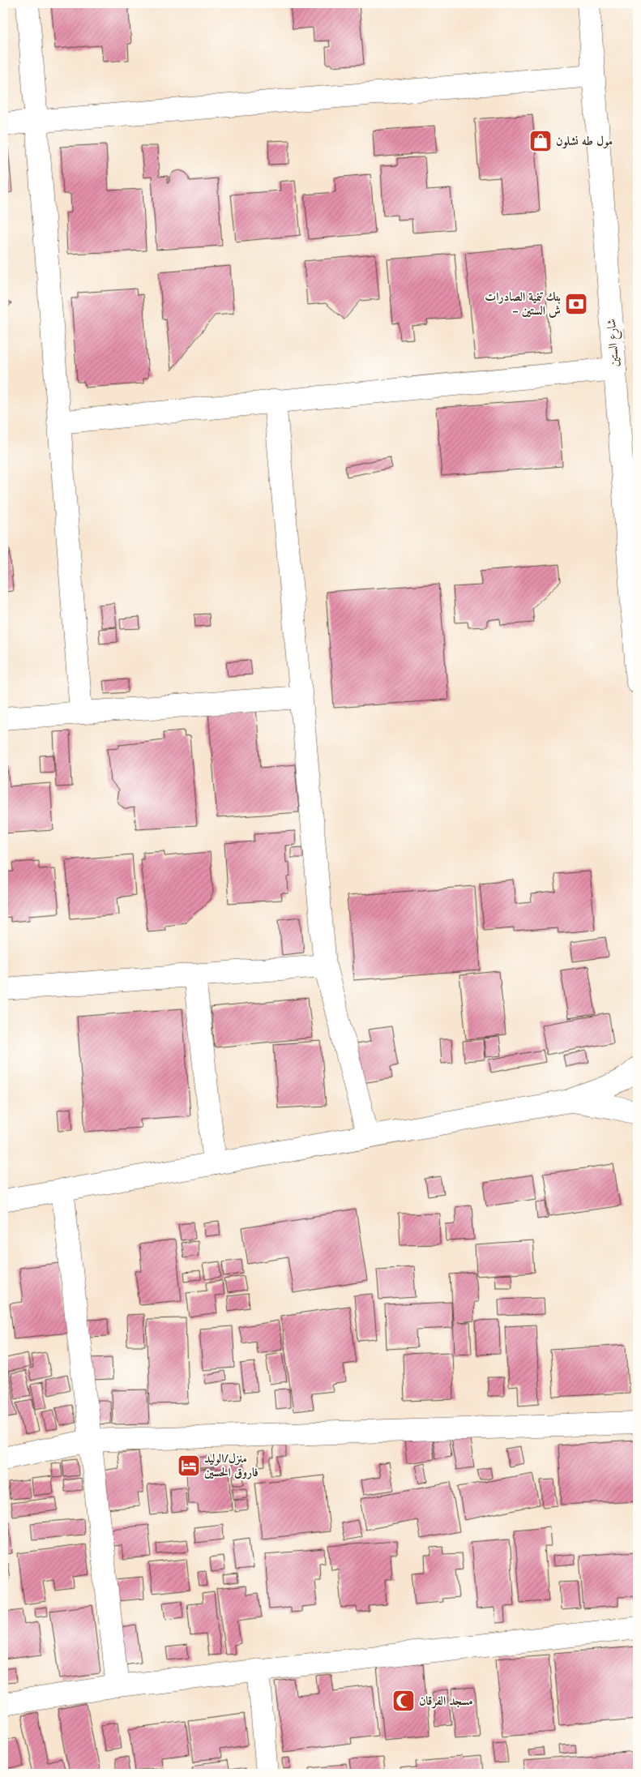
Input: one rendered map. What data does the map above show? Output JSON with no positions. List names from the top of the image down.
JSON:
{
  "streets": {
    "street": ["شارع الستين"]
  },
  "places": {
    "shop": ["مول طه نشلون"],
    "bank": ["بنك تنمية الصادرات - ش الستين"],
    "hotel": ["منزل/الوليد فاروق الحسين"],
    "mosque": ["مسجد الفرقان"]
  }
}
